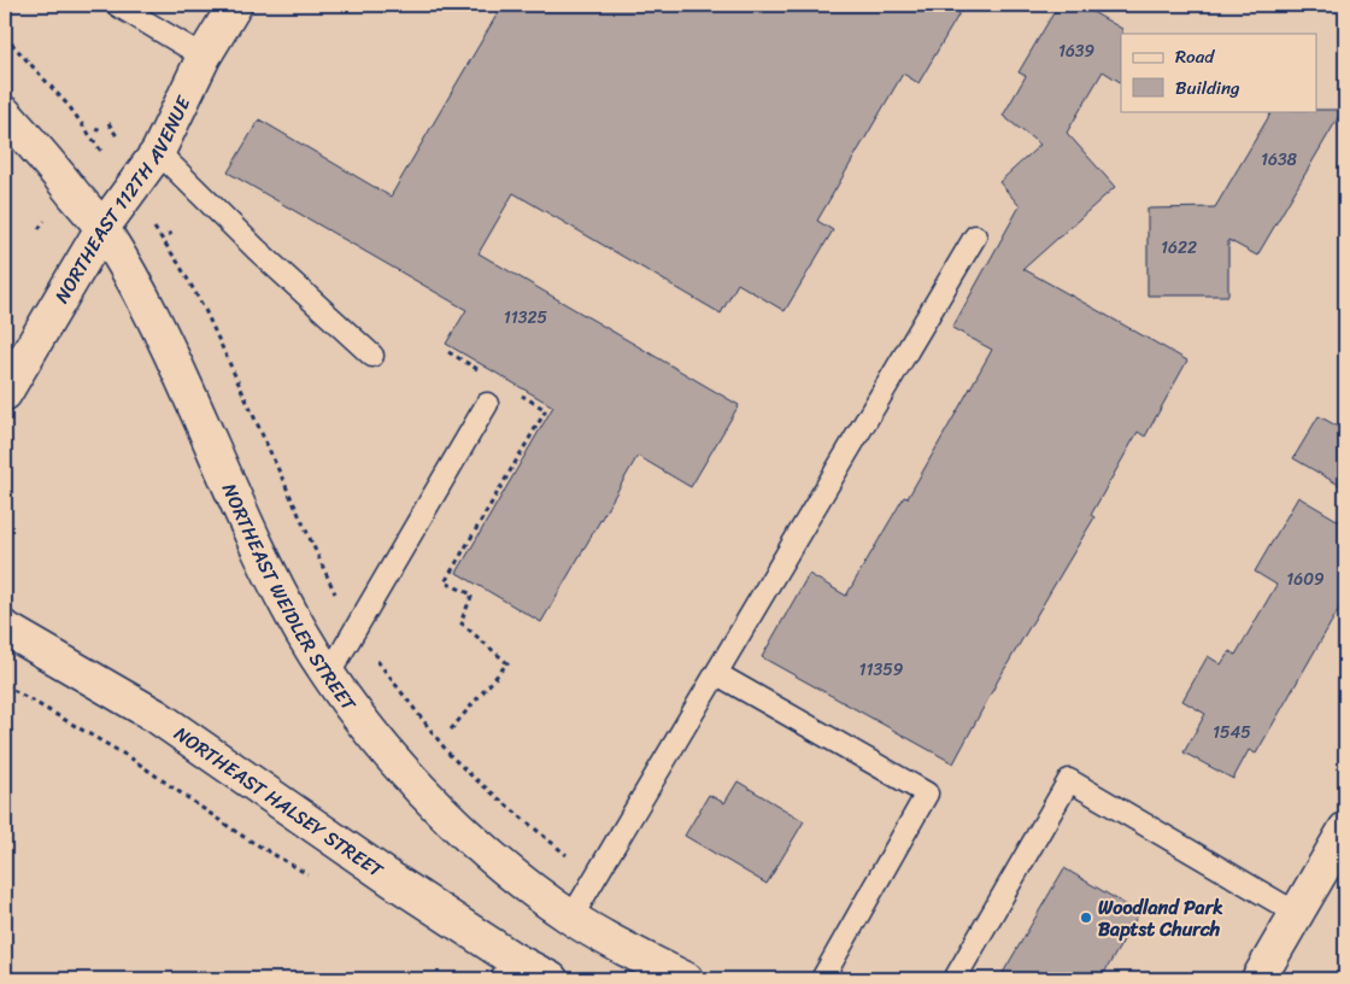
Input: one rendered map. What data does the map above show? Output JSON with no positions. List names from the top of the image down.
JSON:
{
  "streets": {
    "main road": ["NORTHEAST 112TH AVENUE", "NORTHEAST WEIDLER STREET", "NORTHEAST HALSEY STREET"]
  },
  "crossings": [
    ["NORTHEAST 112TH AVENUE", "NORTHEAST WEIDLER STREET"]
  ],
  "places": ["Woodland Park Baptst Church"],
  "house_numbers": [
    "1639",
    "1638",
    "1622",
    "11325",
    "1609",
    "11359",
    "1545"
  ],
  "legend": ["Road", "Building"]
}
